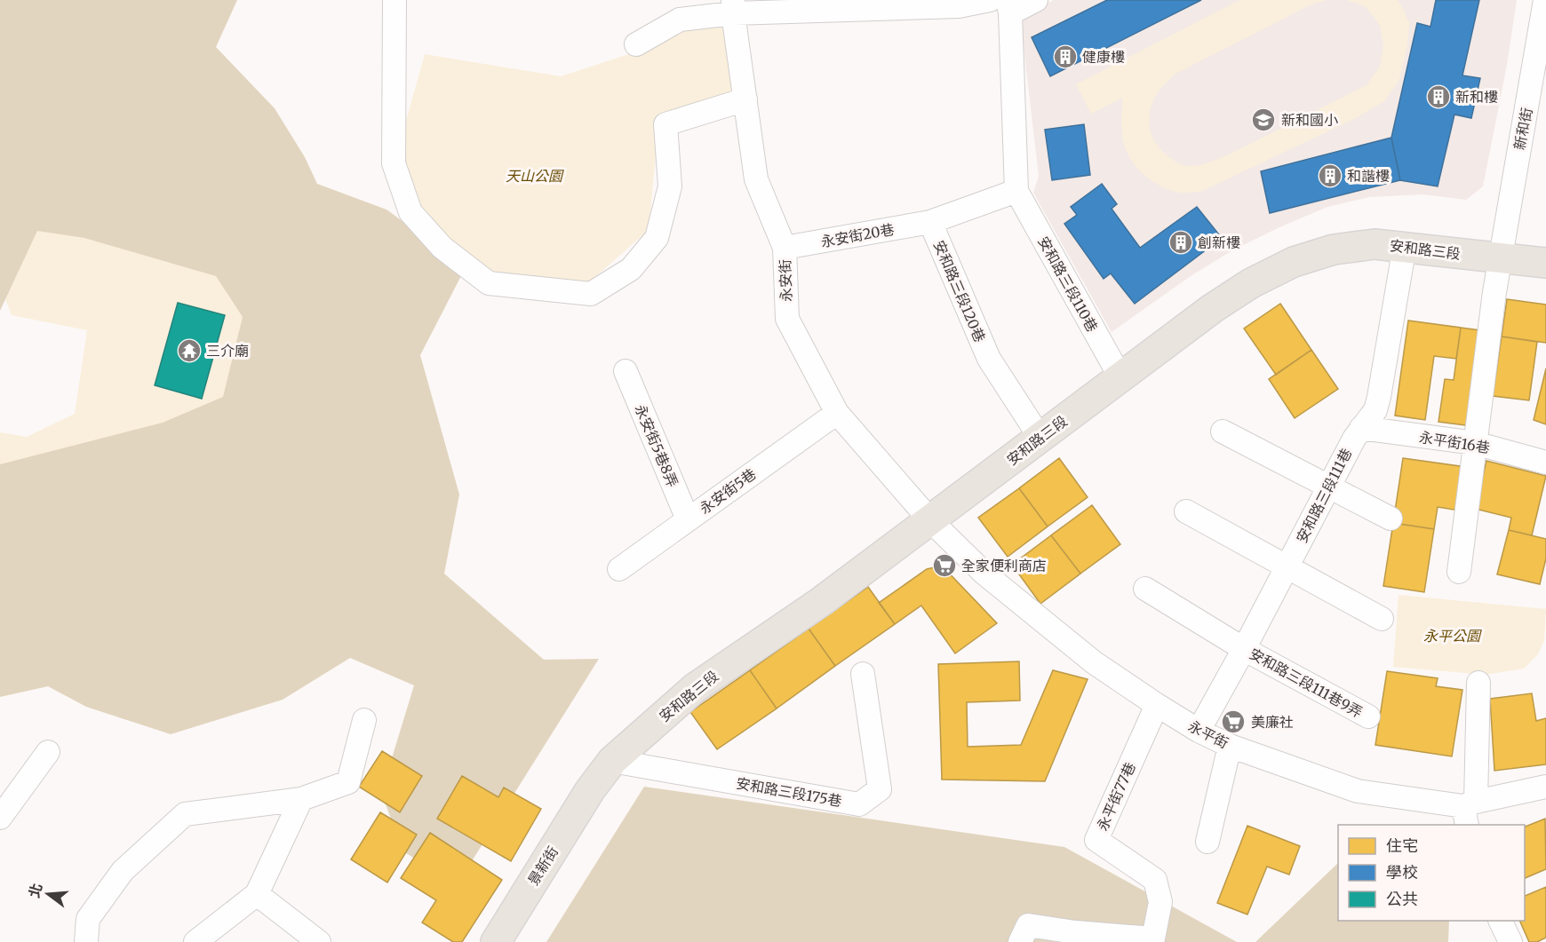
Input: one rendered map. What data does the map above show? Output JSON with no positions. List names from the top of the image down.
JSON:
{
  "streets": {
    "main road": ["安和路三段", "景新街"],
    "street": [
      "新和街",
      "永安街20巷",
      "永安街",
      "安和路三段110巷",
      "安和路三段120巷",
      "永平街16巷",
      "永安街5巷8弄",
      "永安街5巷",
      "安和路三段111巷",
      "安和路三段111巷9弄",
      "永平街",
      "安和路三段175巷",
      "永平街77巷"
    ]
  },
  "crossings": [
    ["新和街", "安和路三段"],
    ["新和街", "永平街16巷"],
    ["永安街20巷", "永安街"],
    ["永安街20巷", "安和路三段120巷"],
    ["安和路三段", "永安街"],
    ["安和路三段", "安和路三段110巷"],
    ["安和路三段", "安和路三段120巷"],
    ["安和路三段", "安和路三段111巷"],
    ["安和路三段", "永平街"],
    ["安和路三段", "安和路三段175巷"],
    ["安和路三段", "景新街"],
    ["永安街", "永安街5巷"],
    ["永安街", "永平街"],
    ["安和路三段110巷", "安和路三段120巷"],
    ["永平街16巷", "安和路三段111巷"],
    ["永安街5巷8弄", "永安街5巷"],
    ["安和路三段111巷", "安和路三段111巷9弄"],
    ["安和路三段111巷", "永平街"],
    ["永平街", "永平街77巷"]
  ],
  "parks": ["天山公園", "永平公園"],
  "places": {
    "building": [
      "健康樓",
      "新和樓",
      "和諧樓",
      "創新樓"
    ],
    "school or university": ["新和國小"],
    "temple": ["三介廟"],
    "supermarket": ["全家便利商店", "美廉社"]
  },
  "legend": ["住宅", "學校", "公共"],
  "north": "left"
}
